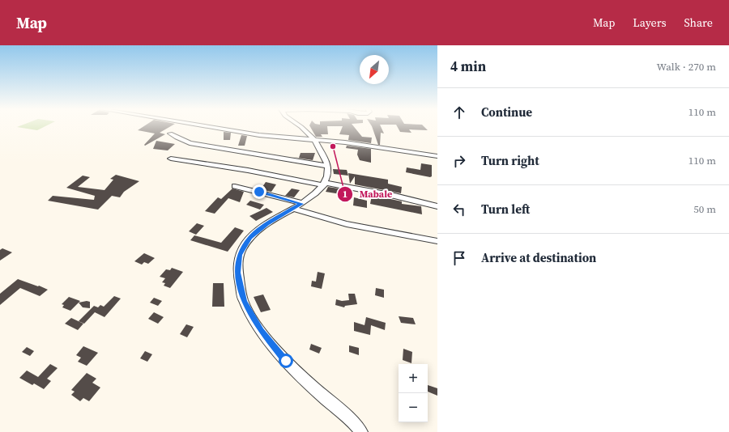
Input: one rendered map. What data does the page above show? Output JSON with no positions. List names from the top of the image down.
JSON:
{
  "places": ["Mabale"],
  "north": "bottom left",
  "page": {
    "header": "Map",
    "nav": ["Map", "Layers", "Share"],
    "heading": ["4 min", "Walk · 270 m"],
    "list": [
      ["Continue", "110 m"],
      ["Turn right", "110 m"],
      ["Turn left", "50 m"],
      "Arrive at destination"
    ],
    "map_buttons": ["+", "−"]
  }
}
